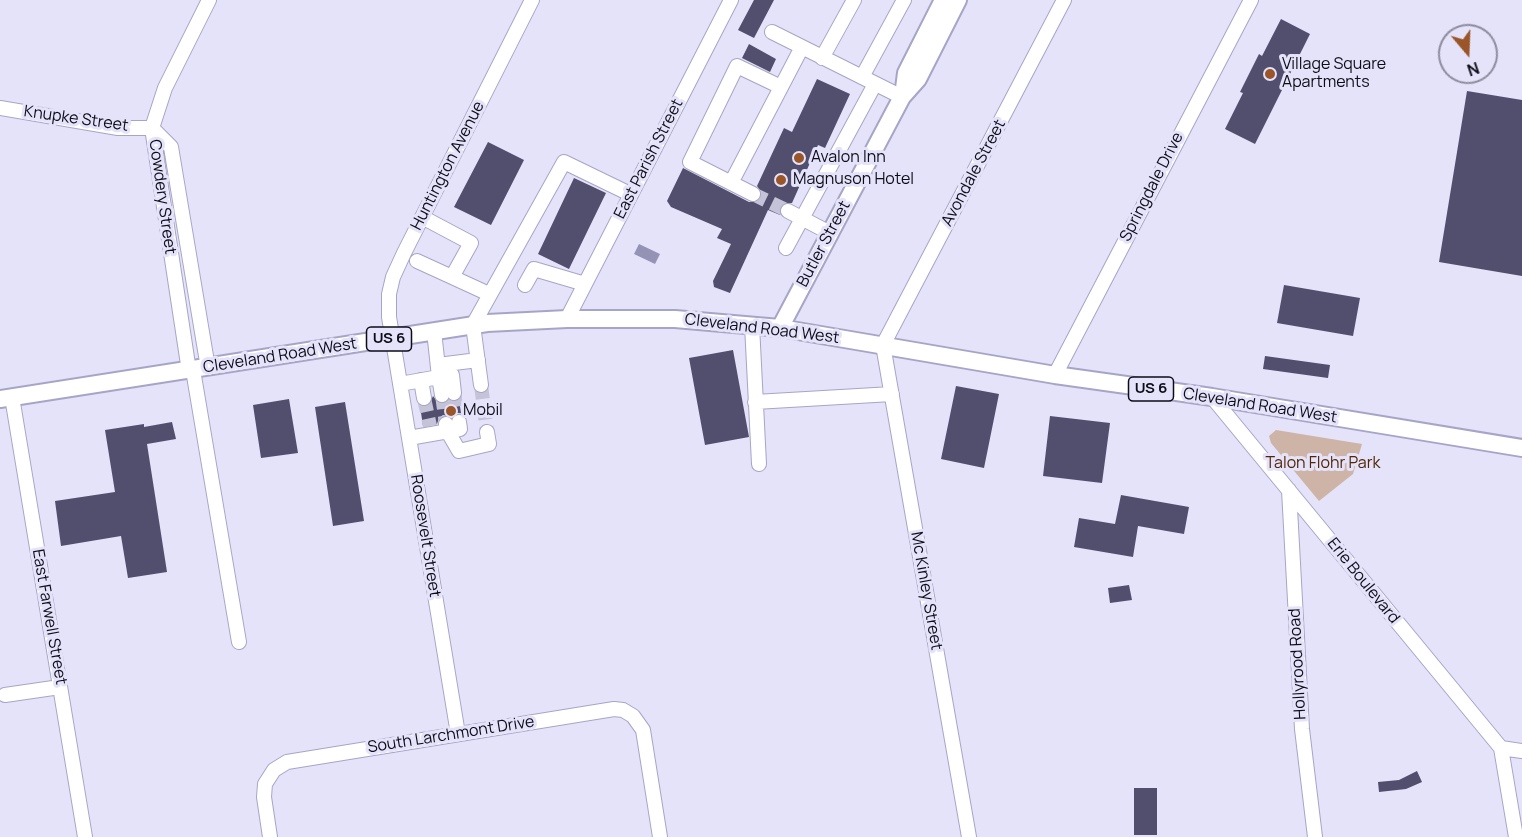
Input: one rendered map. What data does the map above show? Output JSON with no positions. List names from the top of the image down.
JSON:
{
  "streets": {
    "main road": ["Butler Street", "Cleveland Road West", "US 6"],
    "street": [
      "Knupke Street",
      "East Parish Street",
      "Huntington Avenue",
      "Avondale Street",
      "Springdale Drive",
      "Cowdery Street",
      "Roosevelt Street",
      "Erie Boulevard",
      "Mc Kinley Street",
      "East Farwell Street",
      "Hollyrood Road",
      "South Larchmont Drive"
    ]
  },
  "crossings": [
    ["Knupke Street", "Cowdery Street"],
    ["East Parish Street", "Cleveland Road West"],
    ["Huntington Avenue", "Cleveland Road West"],
    ["Huntington Avenue", "Roosevelt Street"],
    ["Avondale Street", "Cleveland Road West"],
    ["Avondale Street", "Mc Kinley Street"],
    ["Springdale Drive", "Cleveland Road West"],
    ["Cowdery Street", "Cleveland Road West"],
    ["Butler Street", "Cleveland Road West"],
    ["Cleveland Road West", "Roosevelt Street"],
    ["Cleveland Road West", "Erie Boulevard"],
    ["Cleveland Road West", "Mc Kinley Street"],
    ["Cleveland Road West", "East Farwell Street"],
    ["Roosevelt Street", "South Larchmont Drive"],
    ["Erie Boulevard", "Hollyrood Road"]
  ],
  "parks": ["Talon Flohr Park"],
  "places": [
    "Village Square Apartments",
    "Avalon Inn",
    "Magnuson Hotel",
    "Mobil"
  ],
  "north": "bottom"
}
